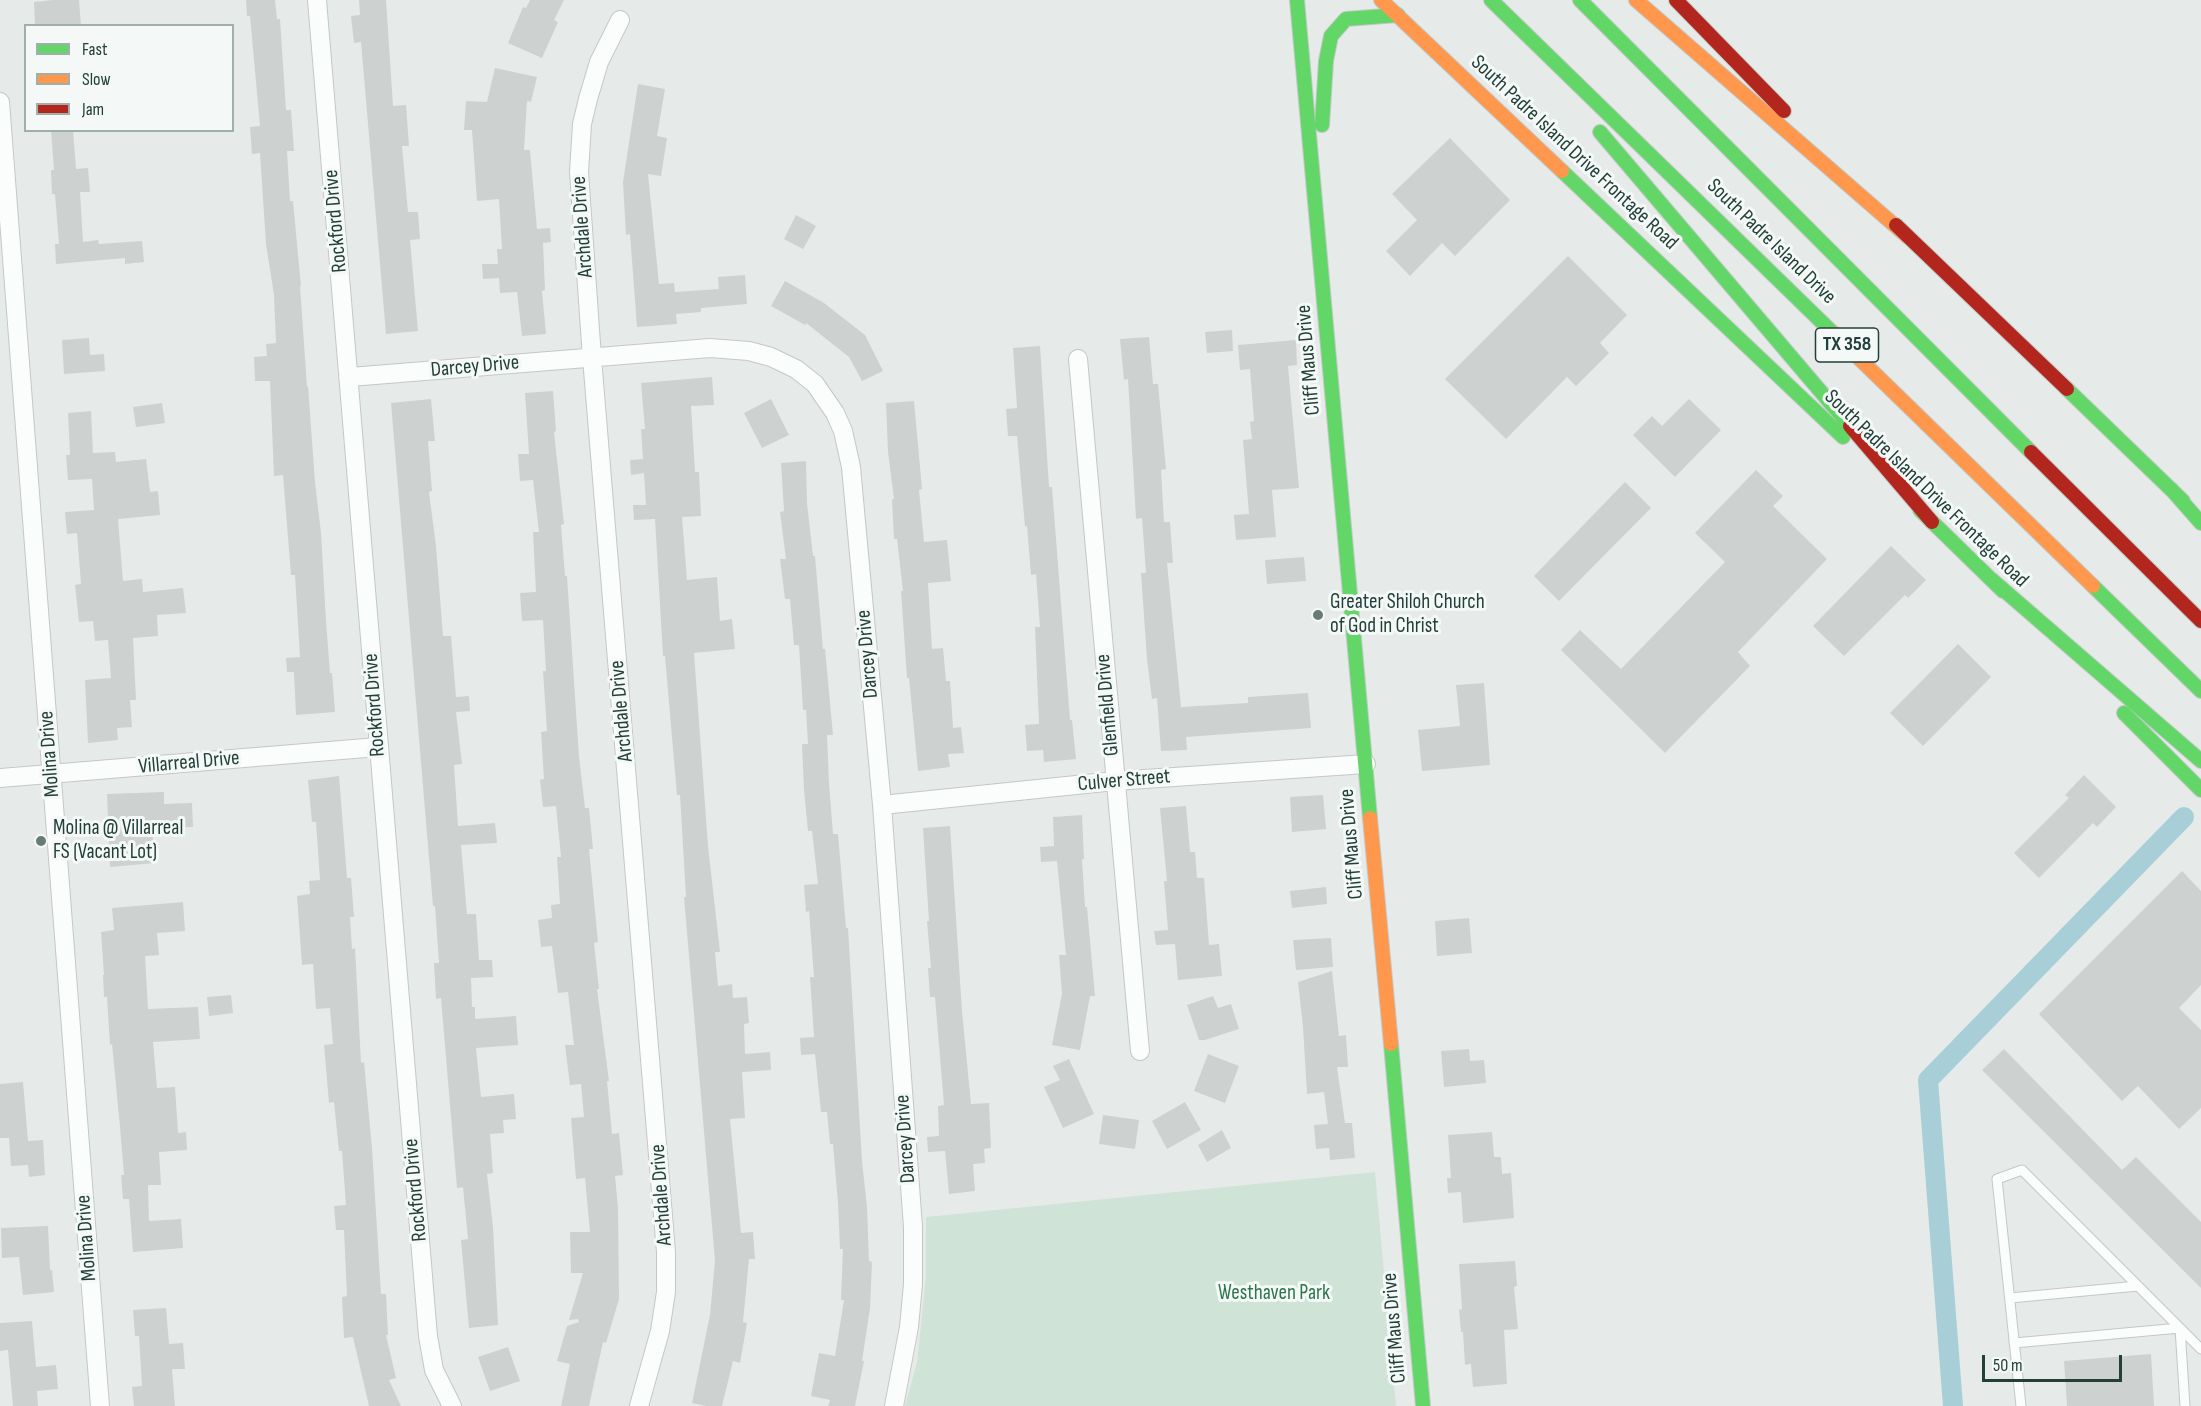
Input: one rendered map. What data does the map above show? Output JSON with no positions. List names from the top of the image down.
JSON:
{
  "streets": {
    "main road": [
      "South Padre Island Drive Frontage Road",
      "South Padre Island Drive",
      "TX 358",
      "Cliff Maus Drive"
    ],
    "street": [
      "Rockford Drive",
      "Archdale Drive",
      "Darcey Drive",
      "Glenfield Drive",
      "Molina Drive",
      "Villarreal Drive",
      "Culver Street"
    ]
  },
  "crossings": [
    ["South Padre Island Drive Frontage Road", "Cliff Maus Drive"],
    ["Rockford Drive", "Darcey Drive"],
    ["Rockford Drive", "Villarreal Drive"],
    ["Archdale Drive", "Darcey Drive"],
    ["Cliff Maus Drive", "Culver Street"],
    ["Darcey Drive", "Culver Street"],
    ["Glenfield Drive", "Culver Street"],
    ["Molina Drive", "Villarreal Drive"]
  ],
  "parks": ["Westhaven Park"],
  "places": ["Greater Shiloh Church of God in Christ", "Molina @ Villarreal FS (Vacant Lot)"],
  "legend": ["Fast", "Slow", "Jam"],
  "scale_bar": "50 m"
}
